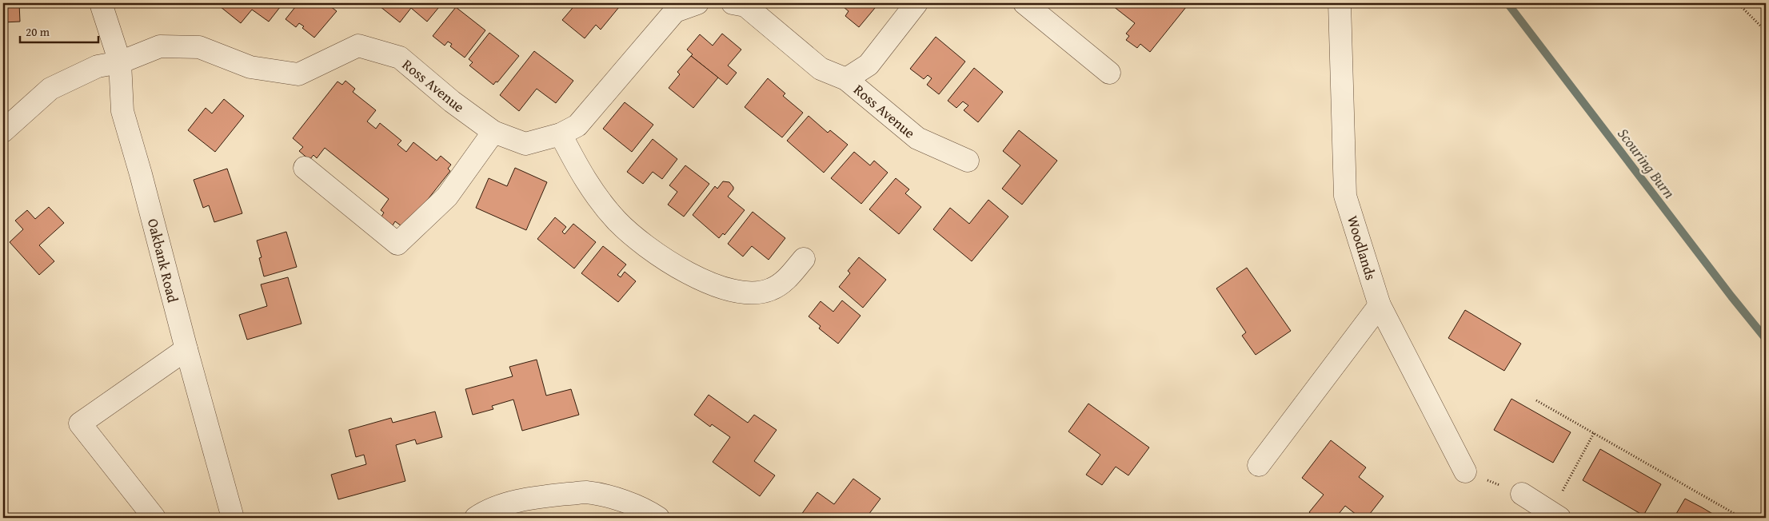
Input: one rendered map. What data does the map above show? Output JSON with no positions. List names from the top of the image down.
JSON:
{
  "streets": {
    "street": ["Ross Avenue", "Woodlands", "Oakbank Road"]
  },
  "crossings": [
    ["Ross Avenue", "Oakbank Road"]
  ],
  "water": ["Scouring Burn"],
  "scale_bar": "20 m"
}
